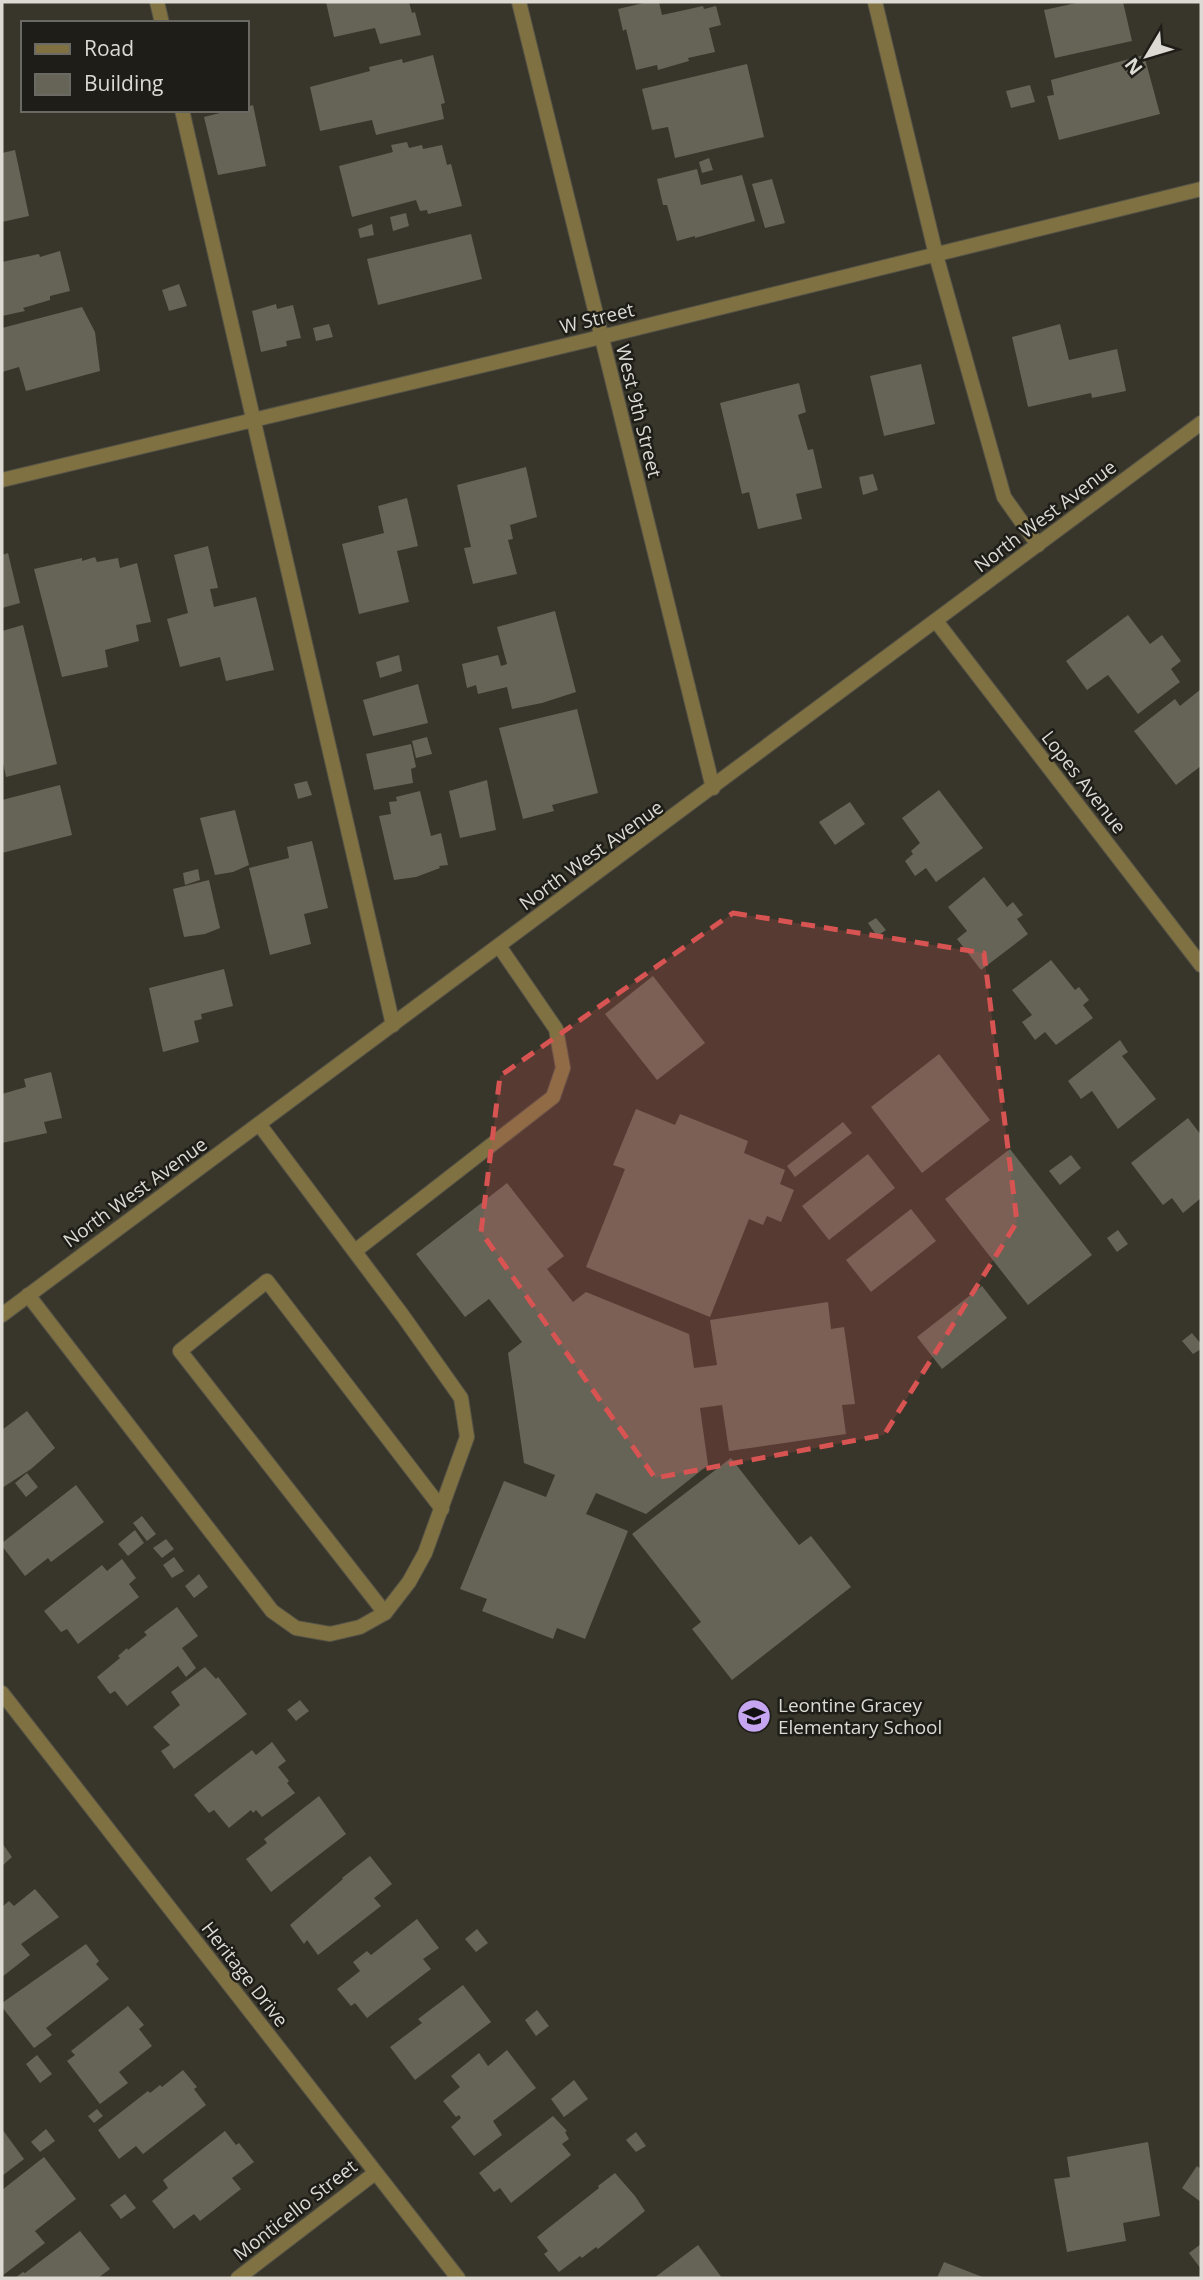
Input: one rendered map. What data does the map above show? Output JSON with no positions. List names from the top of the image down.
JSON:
{
  "streets": {
    "street": [
      "W Street",
      "West 9th Street",
      "North West Avenue",
      "Lopes Avenue",
      "Heritage Drive",
      "Monticello Street"
    ]
  },
  "crossings": [
    ["W Street", "West 9th Street"],
    ["West 9th Street", "North West Avenue"],
    ["North West Avenue", "Lopes Avenue"],
    ["Heritage Drive", "Monticello Street"]
  ],
  "places": {
    "school or university": ["Leontine Gracey Elementary School"]
  },
  "legend": ["Road", "Building"],
  "north": "bottom left"
}
